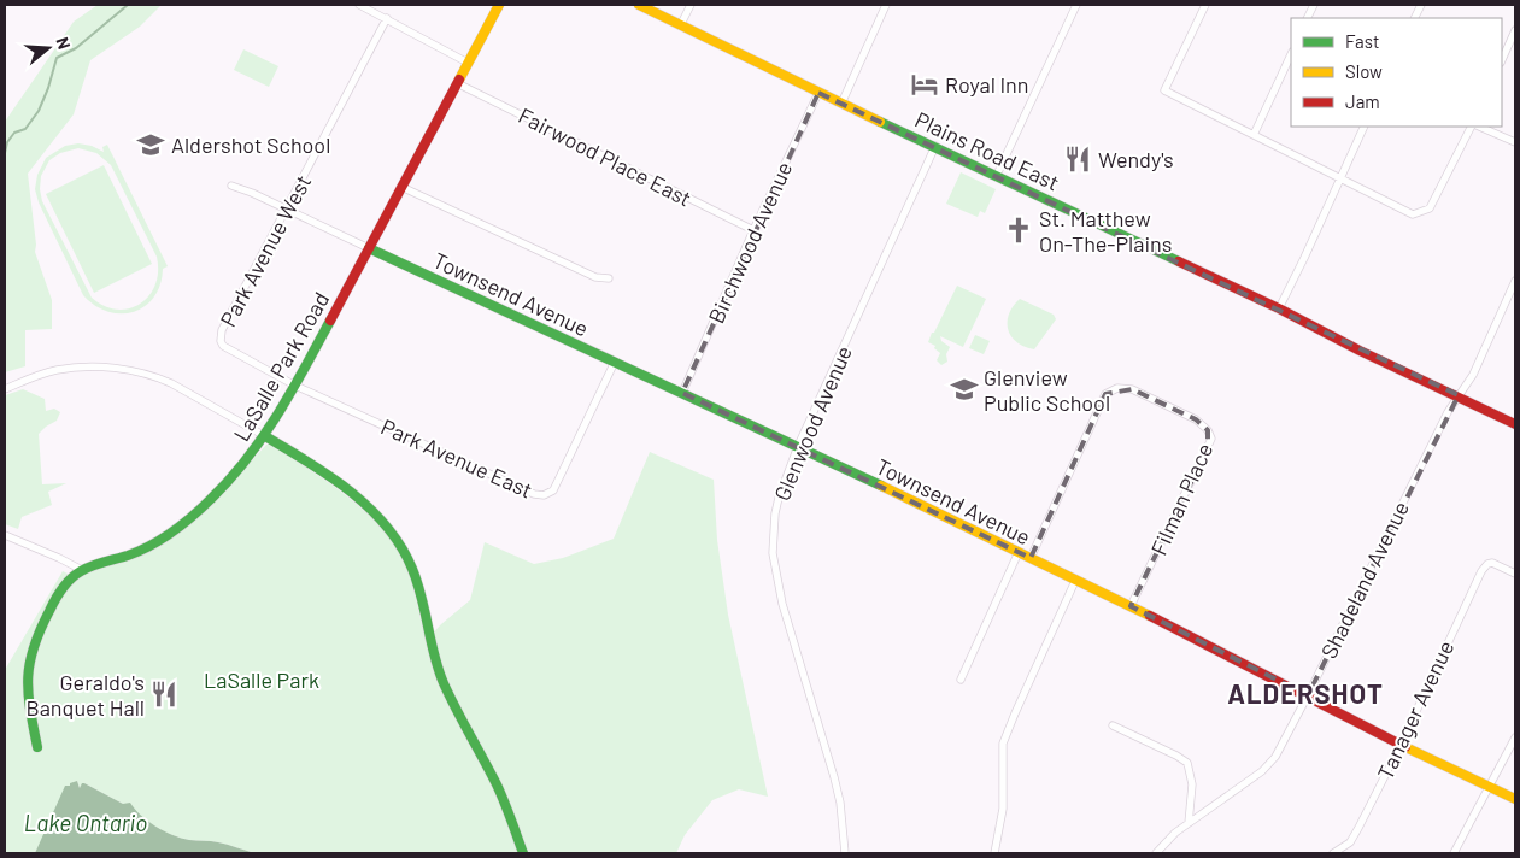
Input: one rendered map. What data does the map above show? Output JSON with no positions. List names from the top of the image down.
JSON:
{
  "streets": {
    "street": [
      "Plains Road East",
      "Fairwood Place East",
      "Birchwood Avenue",
      "Park Avenue West",
      "Townsend Avenue",
      "LaSalle Park Road",
      "Glenwood Avenue",
      "Park Avenue East",
      "Filman Place",
      "Shadeland Avenue",
      "Tanager Avenue"
    ]
  },
  "crossings": [
    ["Plains Road East", "Birchwood Avenue"],
    ["Plains Road East", "Glenwood Avenue"],
    ["Plains Road East", "Shadeland Avenue"],
    ["Fairwood Place East", "Birchwood Avenue"],
    ["Fairwood Place East", "LaSalle Park Road"],
    ["Birchwood Avenue", "Townsend Avenue"],
    ["Park Avenue West", "LaSalle Park Road"],
    ["Park Avenue West", "Park Avenue East"],
    ["Townsend Avenue", "LaSalle Park Road"],
    ["Townsend Avenue", "Glenwood Avenue"],
    ["Townsend Avenue", "Park Avenue East"],
    ["Townsend Avenue", "Filman Place"],
    ["Townsend Avenue", "Shadeland Avenue"],
    ["Townsend Avenue", "Tanager Avenue"],
    ["LaSalle Park Road", "Park Avenue East"]
  ],
  "districts": ["ALDERSHOT"],
  "water": ["Lake Ontario"],
  "parks": ["LaSalle Park"],
  "places": {
    "hotel": ["Royal Inn"],
    "school or university": ["Aldershot School", "Glenview Public School"],
    "restaurant": ["Wendy's", "Geraldo's Banquet Hall"],
    "church": ["St. Matthew On-The-Plains"]
  },
  "legend": ["Fast", "Slow", "Jam"],
  "north": "right"
}
